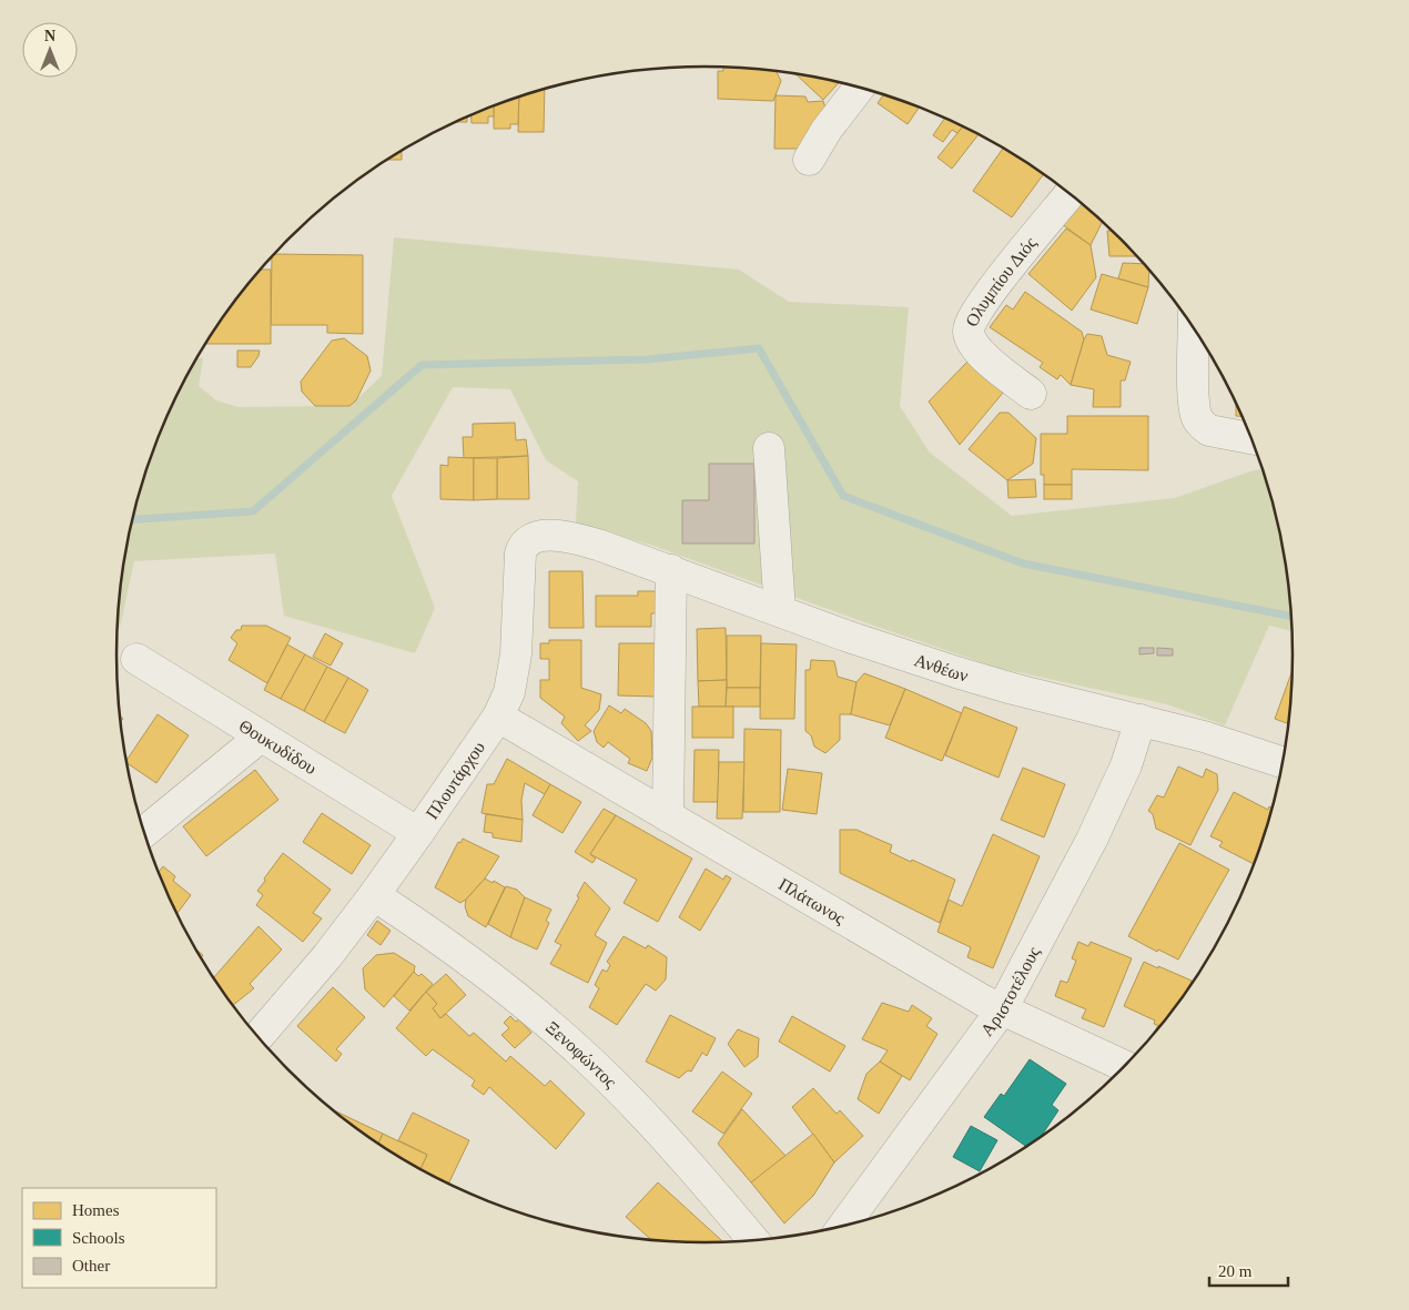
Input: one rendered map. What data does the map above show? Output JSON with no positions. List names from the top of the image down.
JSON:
{
  "streets": {
    "street": [
      "Ολυμπίου Διός",
      "Ανθέων",
      "Θουκυδίδου",
      "Πλουτάρχου",
      "Πλάτωνος",
      "Αριστοτέλους",
      "Ξενοφώντος"
    ]
  },
  "crossings": [
    ["Ανθέων", "Πλουτάρχου"],
    ["Ανθέων", "Αριστοτέλους"],
    ["Θουκυδίδου", "Πλουτάρχου"],
    ["Πλουτάρχου", "Πλάτωνος"],
    ["Πλουτάρχου", "Ξενοφώντος"],
    ["Πλάτωνος", "Αριστοτέλους"]
  ],
  "legend": ["Homes", "Schools", "Other"],
  "scale_bar": "20 m",
  "north": "top"
}
